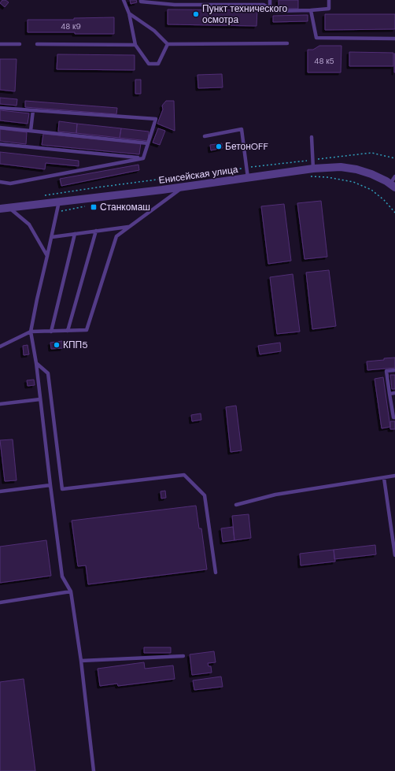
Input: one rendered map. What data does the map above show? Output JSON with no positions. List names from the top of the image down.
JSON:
{
  "streets": {
    "street": ["Енисейская улица"]
  },
  "places": {
    "other": ["Пункт технического осмотра", "БетонOFF", "КПП5"],
    "transit": ["Станкомаш"]
  },
  "house_numbers": ["48 к9", "48 к5"]
}
